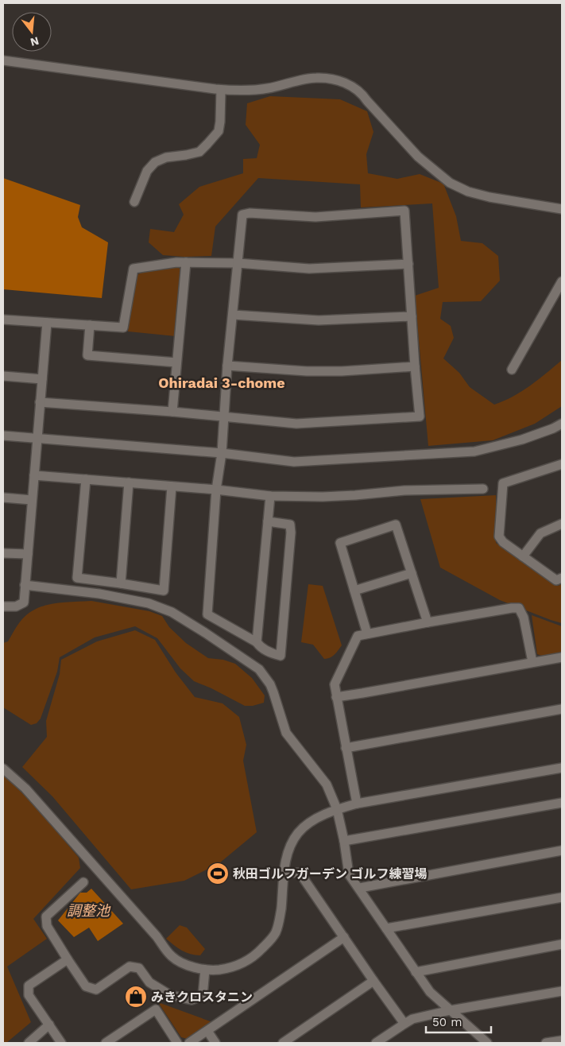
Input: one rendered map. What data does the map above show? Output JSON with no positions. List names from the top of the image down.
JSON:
{
  "districts": ["Ohiradai 3-chome"],
  "water": ["調整池"],
  "places": {
    "sports": ["秋田ゴルフガーデン ゴルフ練習場"],
    "shop": ["みきクロスタニン"]
  },
  "scale_bar": "50 m",
  "north": "bottom"
}
